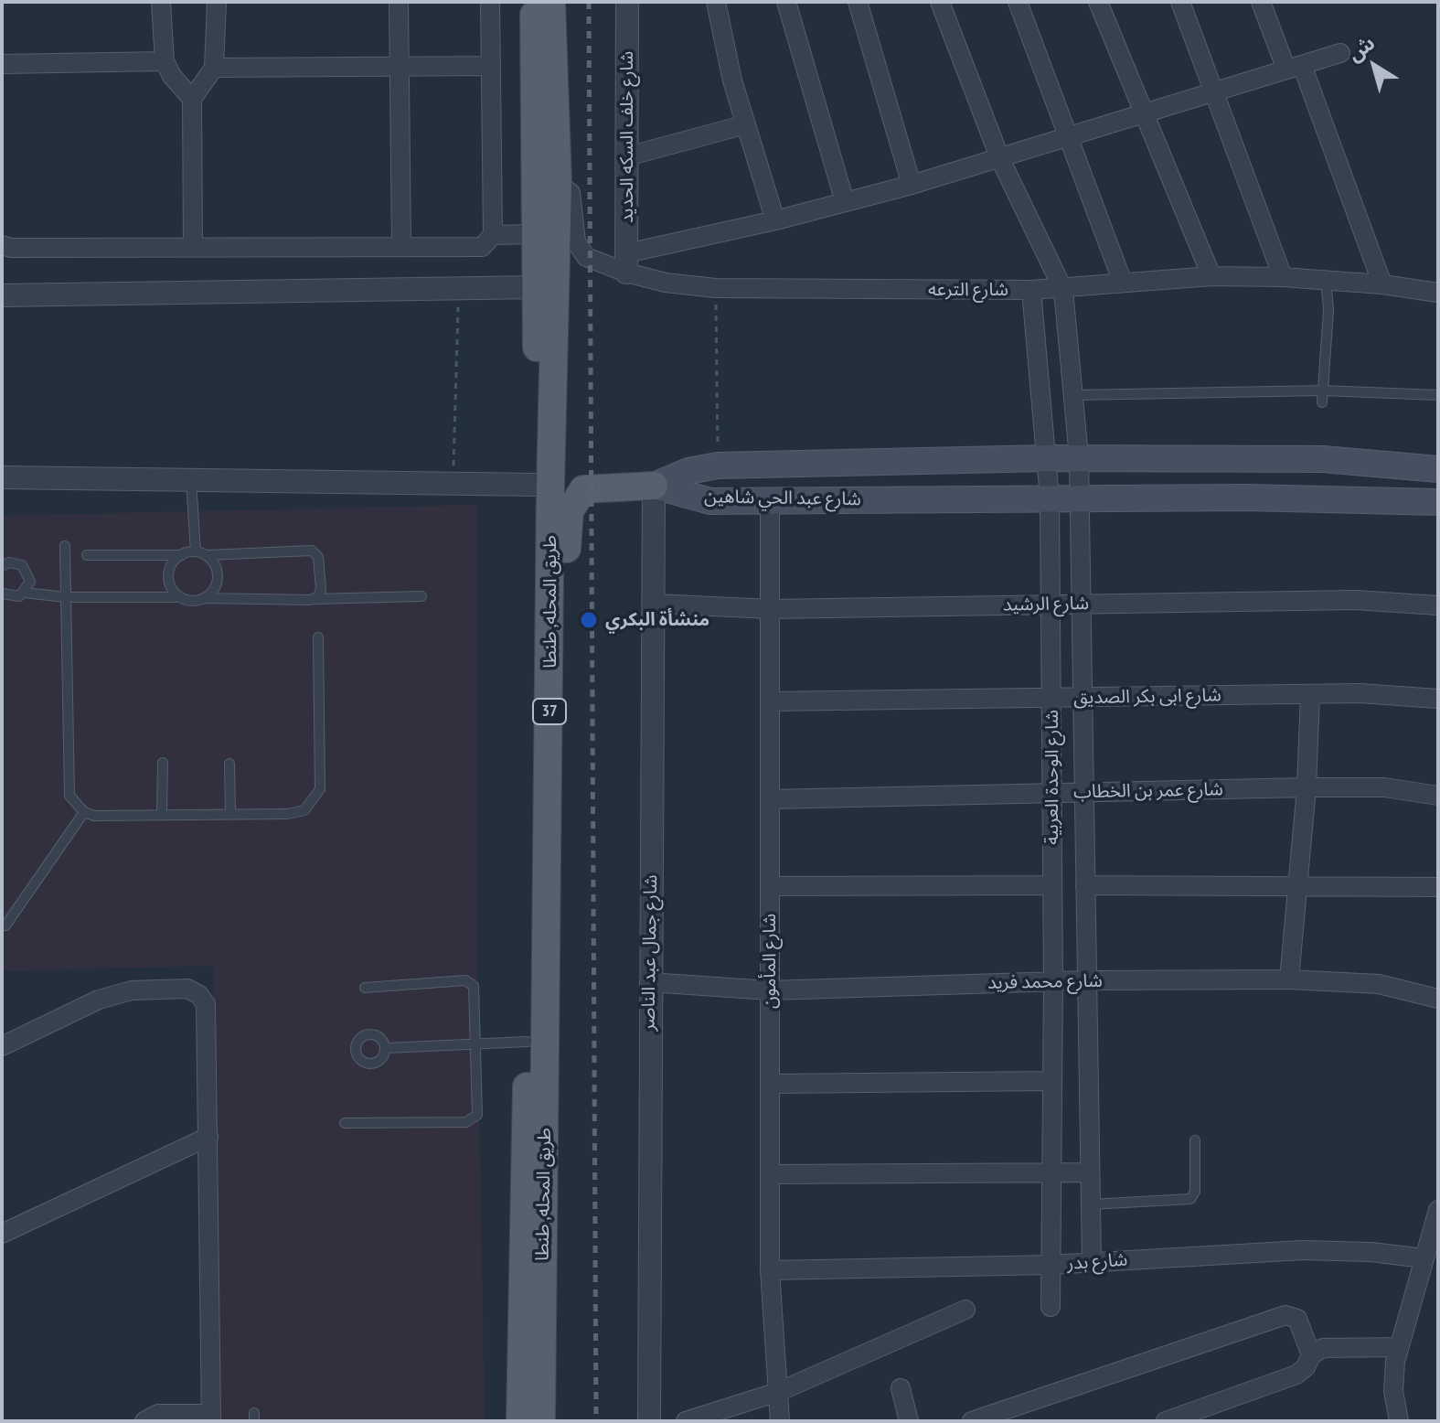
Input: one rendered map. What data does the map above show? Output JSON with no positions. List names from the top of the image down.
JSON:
{
  "streets": {
    "main road": ["شارع عبد الحي شاهين", "طريق المحله, طنطا", "37"],
    "street": [
      "شارع خلف السكه الحديد",
      "شارع الترعه",
      "شارع الرشيد",
      "شارع ابى بكر الصديق",
      "شارع الوحدة العربية",
      "شارع عمر بن الخطاب",
      "شارع جمال عبد الناصر",
      "شارع المأمون",
      "شارع محمد فريد",
      "شارع بدر"
    ]
  },
  "crossings": [
    ["شارع خلف السكه الحديد", "شارع الترعه"],
    ["شارع الترعه", "طريق المحله, طنطا"],
    ["شارع الترعه", "شارع الوحدة العربية"],
    ["شارع عبد الحي شاهين", "شارع الوحدة العربية"],
    ["شارع عبد الحي شاهين", "شارع جمال عبد الناصر"],
    ["شارع عبد الحي شاهين", "شارع المأمون"],
    ["شارع الرشيد", "شارع الوحدة العربية"],
    ["شارع الرشيد", "شارع جمال عبد الناصر"],
    ["شارع الرشيد", "شارع المأمون"],
    ["شارع ابى بكر الصديق", "شارع الوحدة العربية"],
    ["شارع ابى بكر الصديق", "شارع المأمون"],
    ["شارع الوحدة العربية", "شارع عمر بن الخطاب"],
    ["شارع الوحدة العربية", "شارع محمد فريد"],
    ["شارع الوحدة العربية", "شارع بدر"],
    ["شارع عمر بن الخطاب", "شارع المأمون"],
    ["شارع جمال عبد الناصر", "شارع محمد فريد"],
    ["شارع المأمون", "شارع محمد فريد"],
    ["شارع المأمون", "شارع بدر"]
  ],
  "places": ["منشأة البكري"],
  "north": "top left"
}
